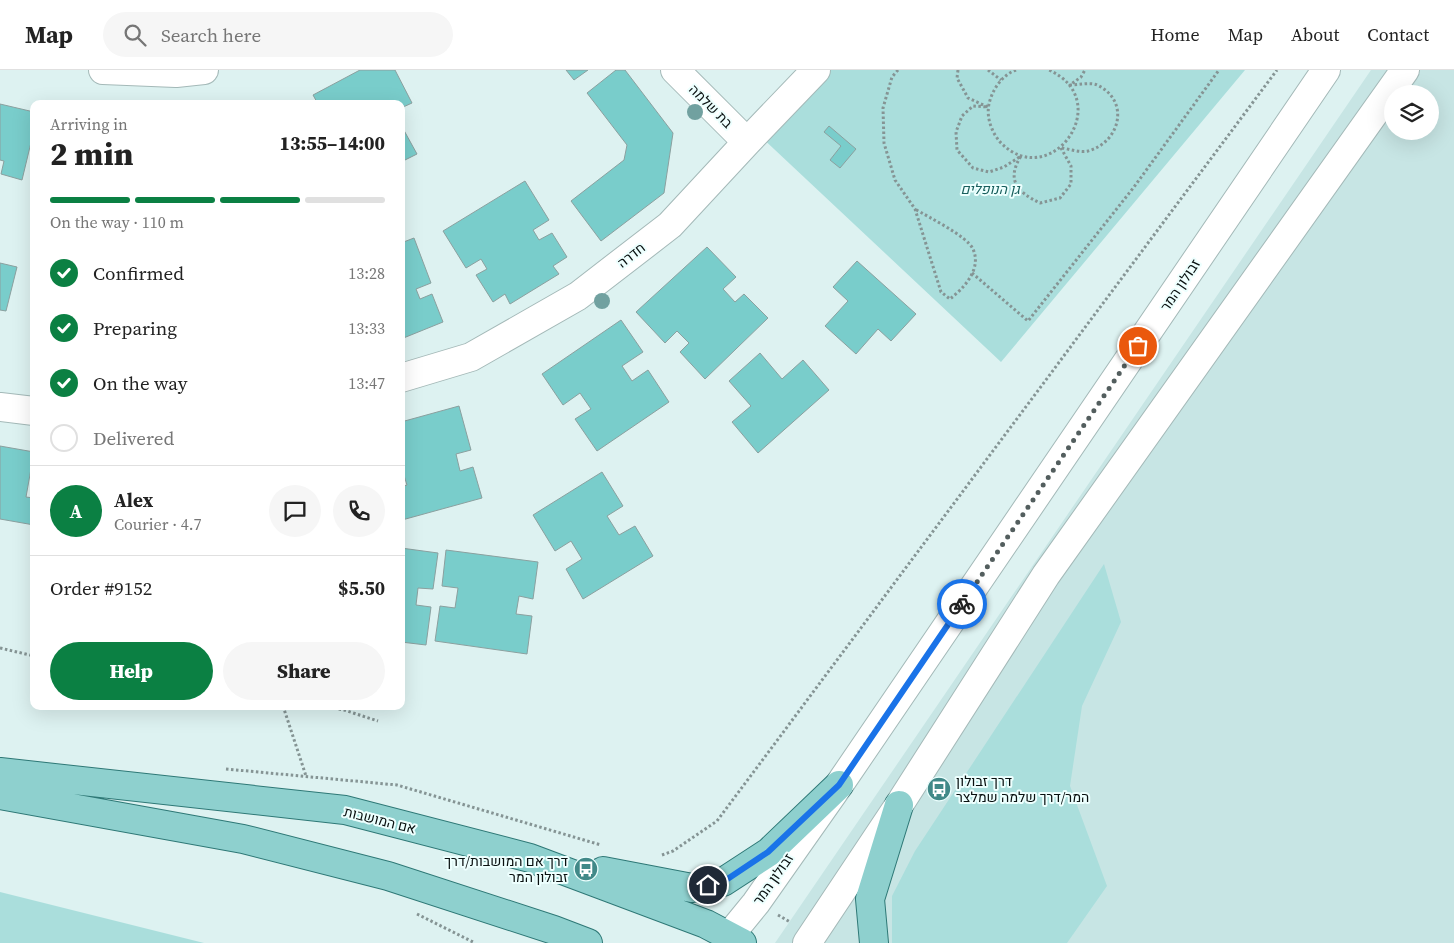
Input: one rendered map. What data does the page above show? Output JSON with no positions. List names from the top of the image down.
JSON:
{
  "streets": {
    "main road": ["אם המושבות"],
    "street": ["בת שלמה", "חדרה", "זבולון המר"]
  },
  "crossings": [
    ["בת שלמה", "חדרה"],
    ["זבולון המר", "אם המושבות"]
  ],
  "parks": ["גן הנופלים"],
  "places": {
    "bus stop": ["דרך זבולון המר/דרך שלמה שמלצר", "דרך אם המושבות/דרך זבולון המר"]
  },
  "page": {
    "header": "Map",
    "search": "Search here",
    "nav": [
      "Home",
      "Map",
      "About",
      "Contact"
    ],
    "heading": ["2 min", "Arriving in", "13:55–14:00"],
    "panel": [
      "Alex",
      "Courier · 4.7",
      "Order #9152",
      "$5.50"
    ],
    "bar": "On the way · 110 m",
    "list": [
      ["Confirmed", "13:28"],
      ["Preparing", "13:33"],
      ["On the way", "13:47"],
      "Delivered"
    ],
    "round": "A",
    "buttons": ["Help", "Share"]
  }
}
